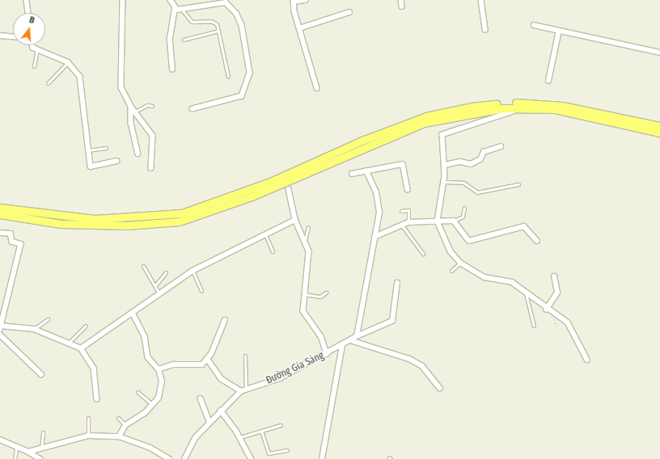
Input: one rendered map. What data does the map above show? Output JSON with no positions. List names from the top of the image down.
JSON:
{
  "streets": {
    "street": ["Đường Gia Sàng"]
  },
  "north": "top"
}
